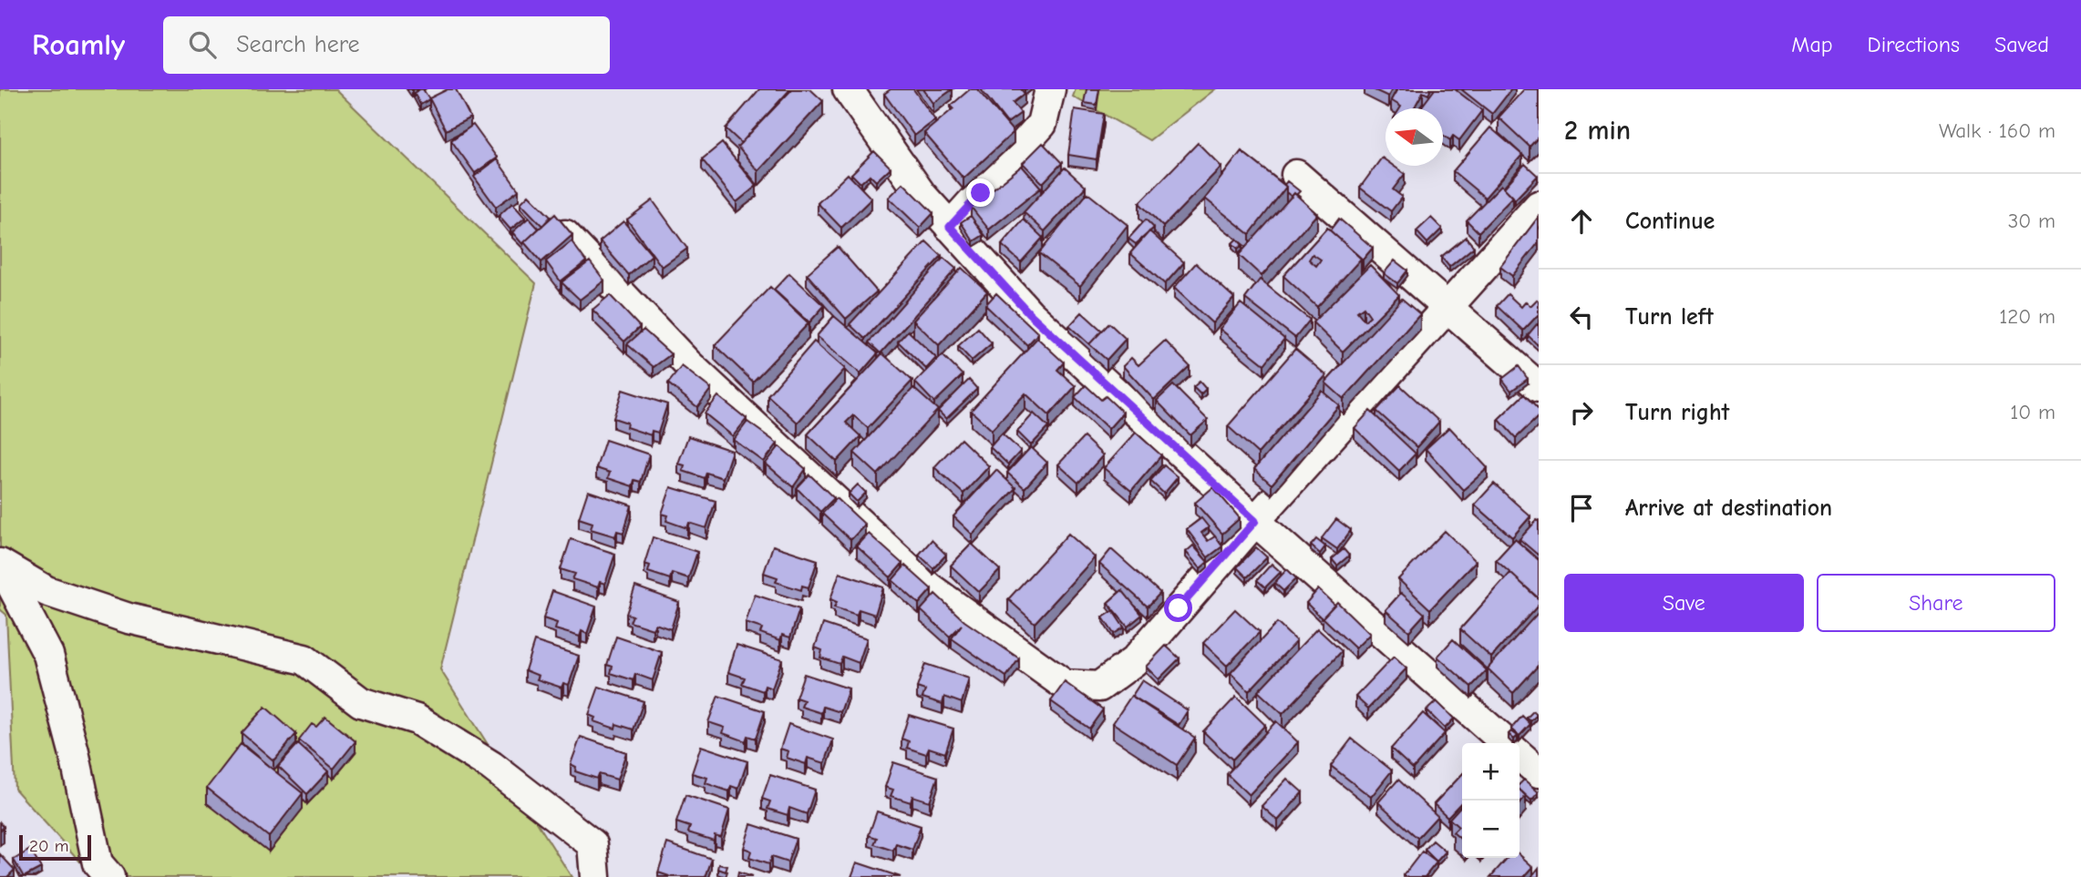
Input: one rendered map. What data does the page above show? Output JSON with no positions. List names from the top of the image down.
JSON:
{
  "scale_bar": "20 m",
  "north": "left",
  "page": {
    "header": "Roamly",
    "search": "Search here",
    "nav": ["Map", "Directions", "Saved"],
    "heading": ["2 min", "Walk · 160 m"],
    "list": [
      ["Continue", "30 m"],
      ["Turn left", "120 m"],
      ["Turn right", "10 m"],
      "Arrive at destination"
    ],
    "buttons": ["Save", "Share"],
    "map_buttons": ["+", "−"],
    "scale": "20 m"
  }
}
